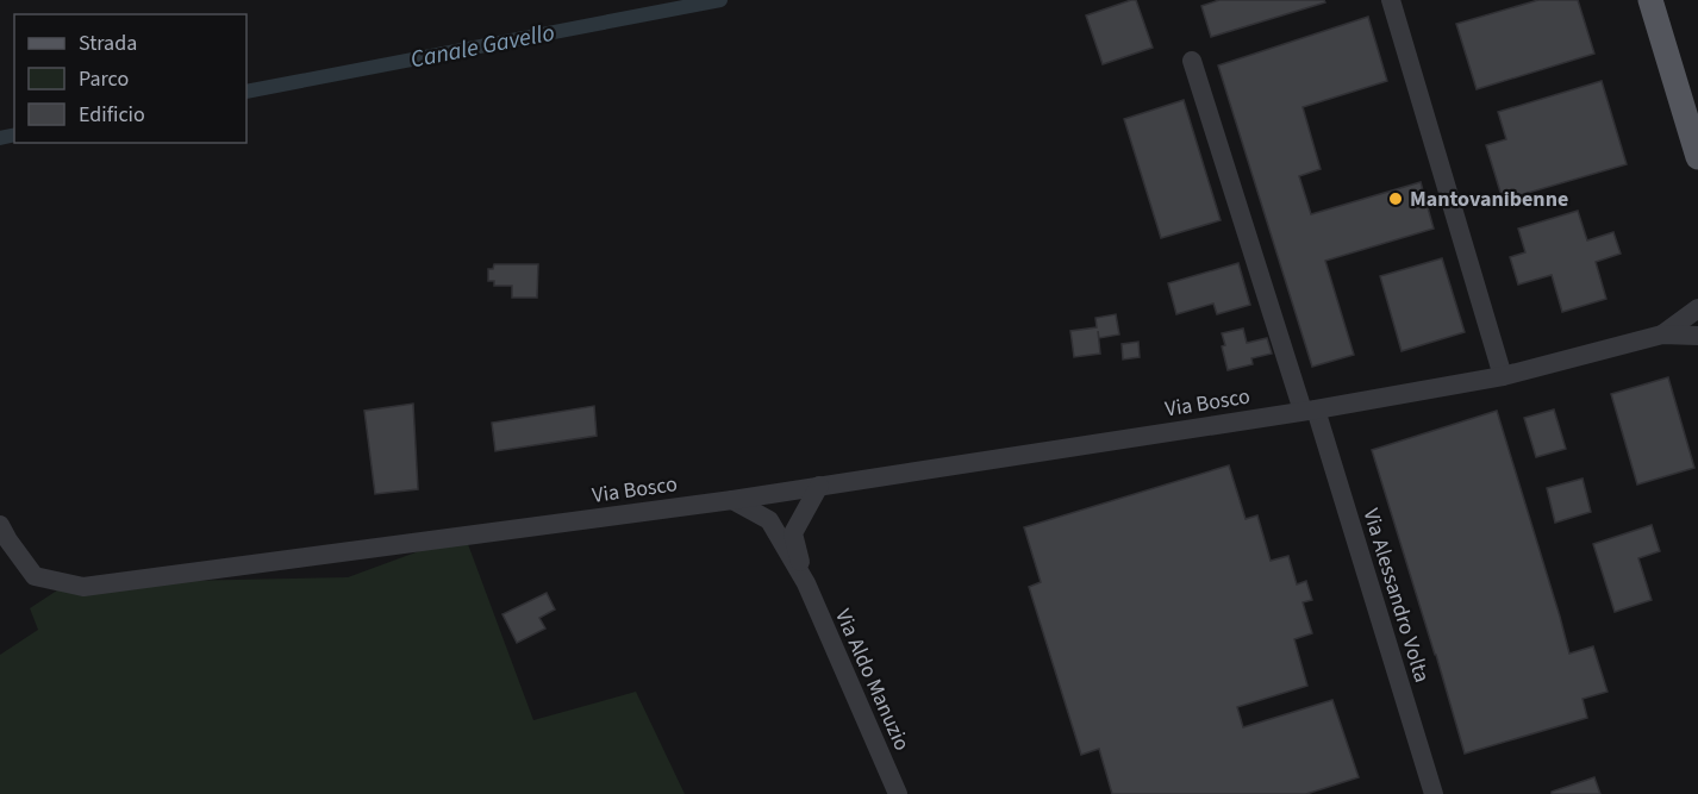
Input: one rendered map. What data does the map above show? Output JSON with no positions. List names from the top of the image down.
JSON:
{
  "streets": {
    "street": ["Via Bosco", "Via Alessandro Volta", "Via Aldo Manuzio"]
  },
  "crossings": [
    ["Via Bosco", "Via Alessandro Volta"],
    ["Via Bosco", "Via Aldo Manuzio"]
  ],
  "water": ["Canale Gavello"],
  "places": ["Mantovanibenne"],
  "legend": ["Strada", "Parco", "Edificio"]
}
